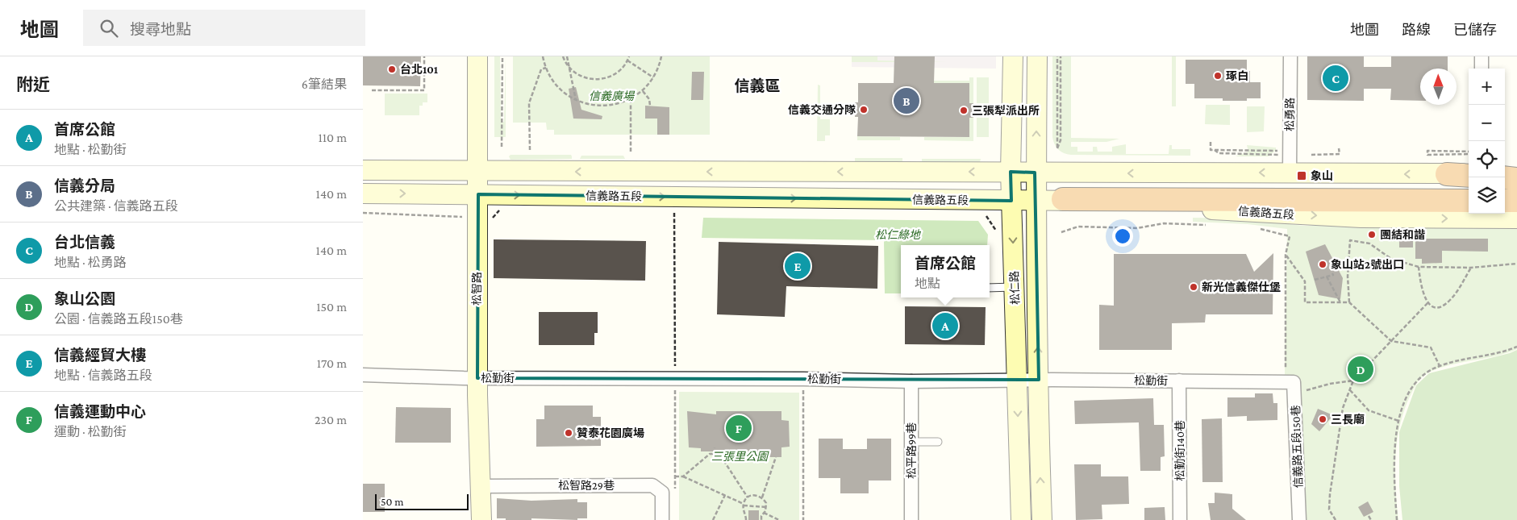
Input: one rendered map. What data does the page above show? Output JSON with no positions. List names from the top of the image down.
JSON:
{
  "streets": {
    "main road": ["信義路五段", "松仁路", "松智路"],
    "street": [
      "松勇路",
      "松勤街",
      "信義路五段150巷",
      "松平路99巷",
      "松勤街140巷",
      "松智路29巷"
    ]
  },
  "crossings": [
    ["信義路五段", "松仁路"],
    ["信義路五段", "松智路"],
    ["松仁路", "松勤街"],
    ["松智路", "松勤街"],
    ["松智路", "松智路29巷"],
    ["松勤街", "信義路五段150巷"],
    ["松勤街", "松平路99巷"],
    ["松勤街", "松勤街140巷"]
  ],
  "districts": ["信義區"],
  "parks": ["信義廣場", "松仁綠地", "三張里公園"],
  "places": {
    "other": [
      "台北101",
      "琢白",
      "信義交通分隊",
      "三張犁派出所",
      "團結和諧",
      "象山站2號出口",
      "新光信義傑仕堡",
      "三長廟",
      "贊泰花園廣場"
    ],
    "transit": ["象山"]
  },
  "scale_bar": "50 m",
  "north": "top",
  "page": {
    "header": "地圖",
    "search": "搜尋地點",
    "nav": ["地圖", "路線", "已儲存"],
    "heading": ["附近", "6筆結果"],
    "pins": [
      "C",
      "B",
      "E",
      "A",
      "D",
      "F"
    ],
    "map_buttons": ["+", "−"],
    "list": [
      {
        "mark": "A",
        "name": "首席公館",
        "note": "地點 · 松勤街",
        "value": "110 m"
      },
      {
        "mark": "B",
        "name": "信義分局",
        "note": "公共建築 · 信義路五段",
        "value": "140 m"
      },
      {
        "mark": "C",
        "name": "台北信義",
        "note": "地點 · 松勇路",
        "value": "140 m"
      },
      {
        "mark": "D",
        "name": "象山公園",
        "note": "公園 · 信義路五段150巷",
        "value": "150 m"
      },
      {
        "mark": "E",
        "name": "信義經貿大樓",
        "note": "地點 · 信義路五段",
        "value": "170 m"
      },
      {
        "mark": "F",
        "name": "信義運動中心",
        "note": "運動 · 松勤街",
        "value": "230 m"
      }
    ],
    "popup": ["首席公館", "地點"],
    "scale": "50 m"
  }
}
